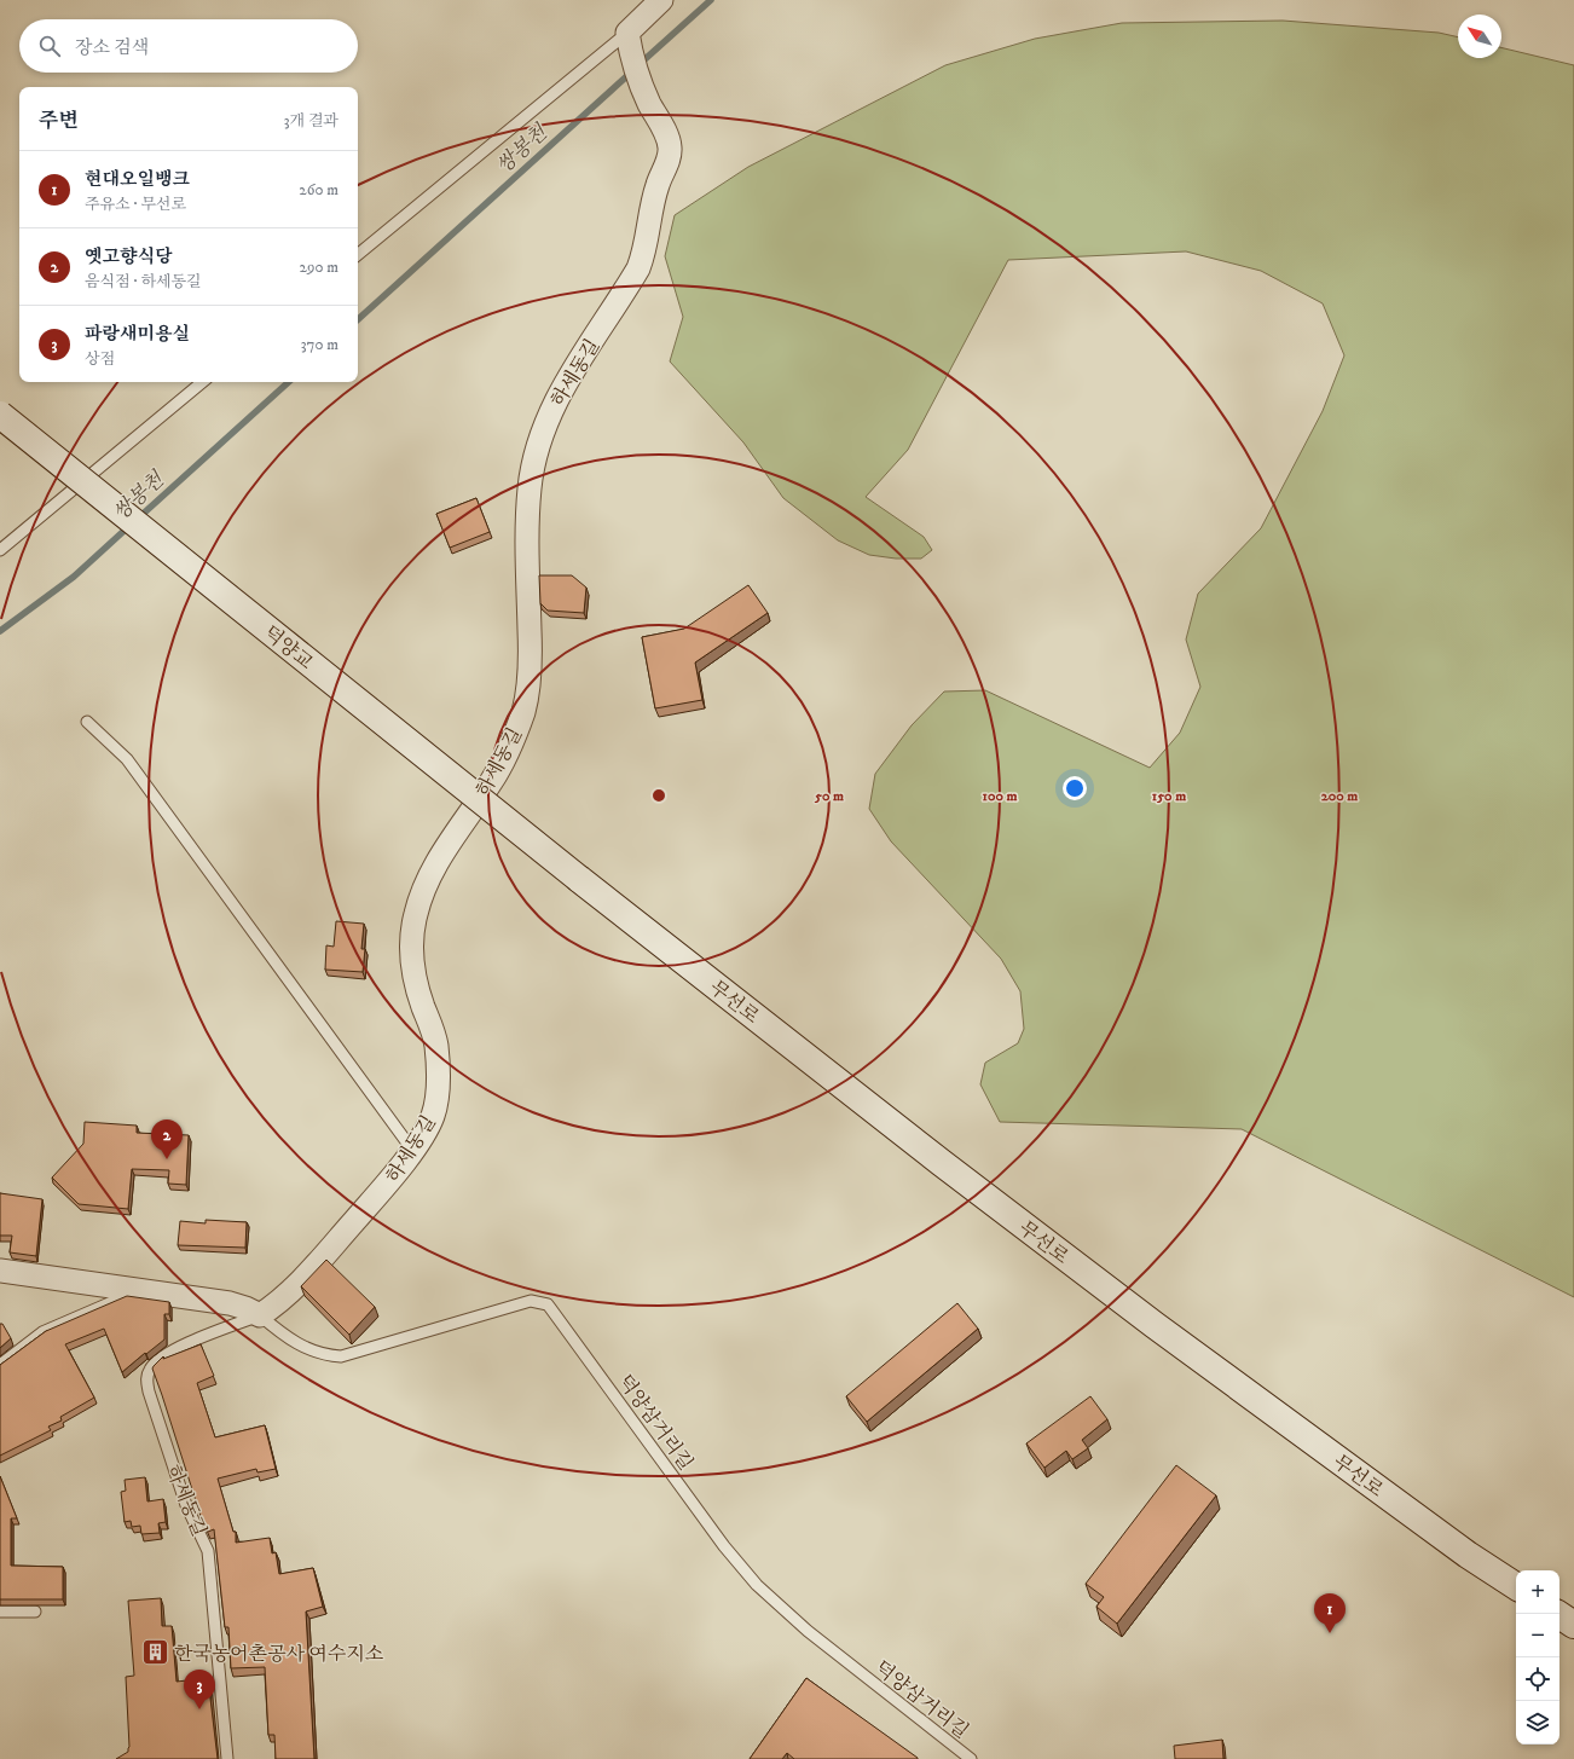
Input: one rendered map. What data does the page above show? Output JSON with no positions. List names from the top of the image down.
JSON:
{
  "streets": {
    "street": ["하세동길", "덕양교", "무선로"],
    "lane": ["덕양삼거리길"]
  },
  "crossings": [
    ["하세동길", "덕양삼거리길"],
    ["덕양교", "무선로"]
  ],
  "water": ["쌍봉천"],
  "places": {
    "building": ["한국농어촌공사 여수지소"]
  },
  "north": "top left",
  "page": {
    "search": "장소 검색",
    "heading": ["주변", "3개 결과"],
    "list": [
      {
        "mark": "1",
        "name": "현대오일뱅크",
        "note": "주유소 · 무선로",
        "value": "260 m"
      },
      {
        "mark": "2",
        "name": "옛고향식당",
        "note": "음식점 · 하세동길",
        "value": "290 m"
      },
      {
        "mark": "3",
        "name": "파랑새미용실",
        "note": "상점",
        "value": "370 m"
      }
    ],
    "pins": ["2", "1", "3"],
    "map_buttons": ["+", "−"]
  },
  "rings": [
    "50 m",
    "100 m",
    "150 m",
    "200 m"
  ]
}
